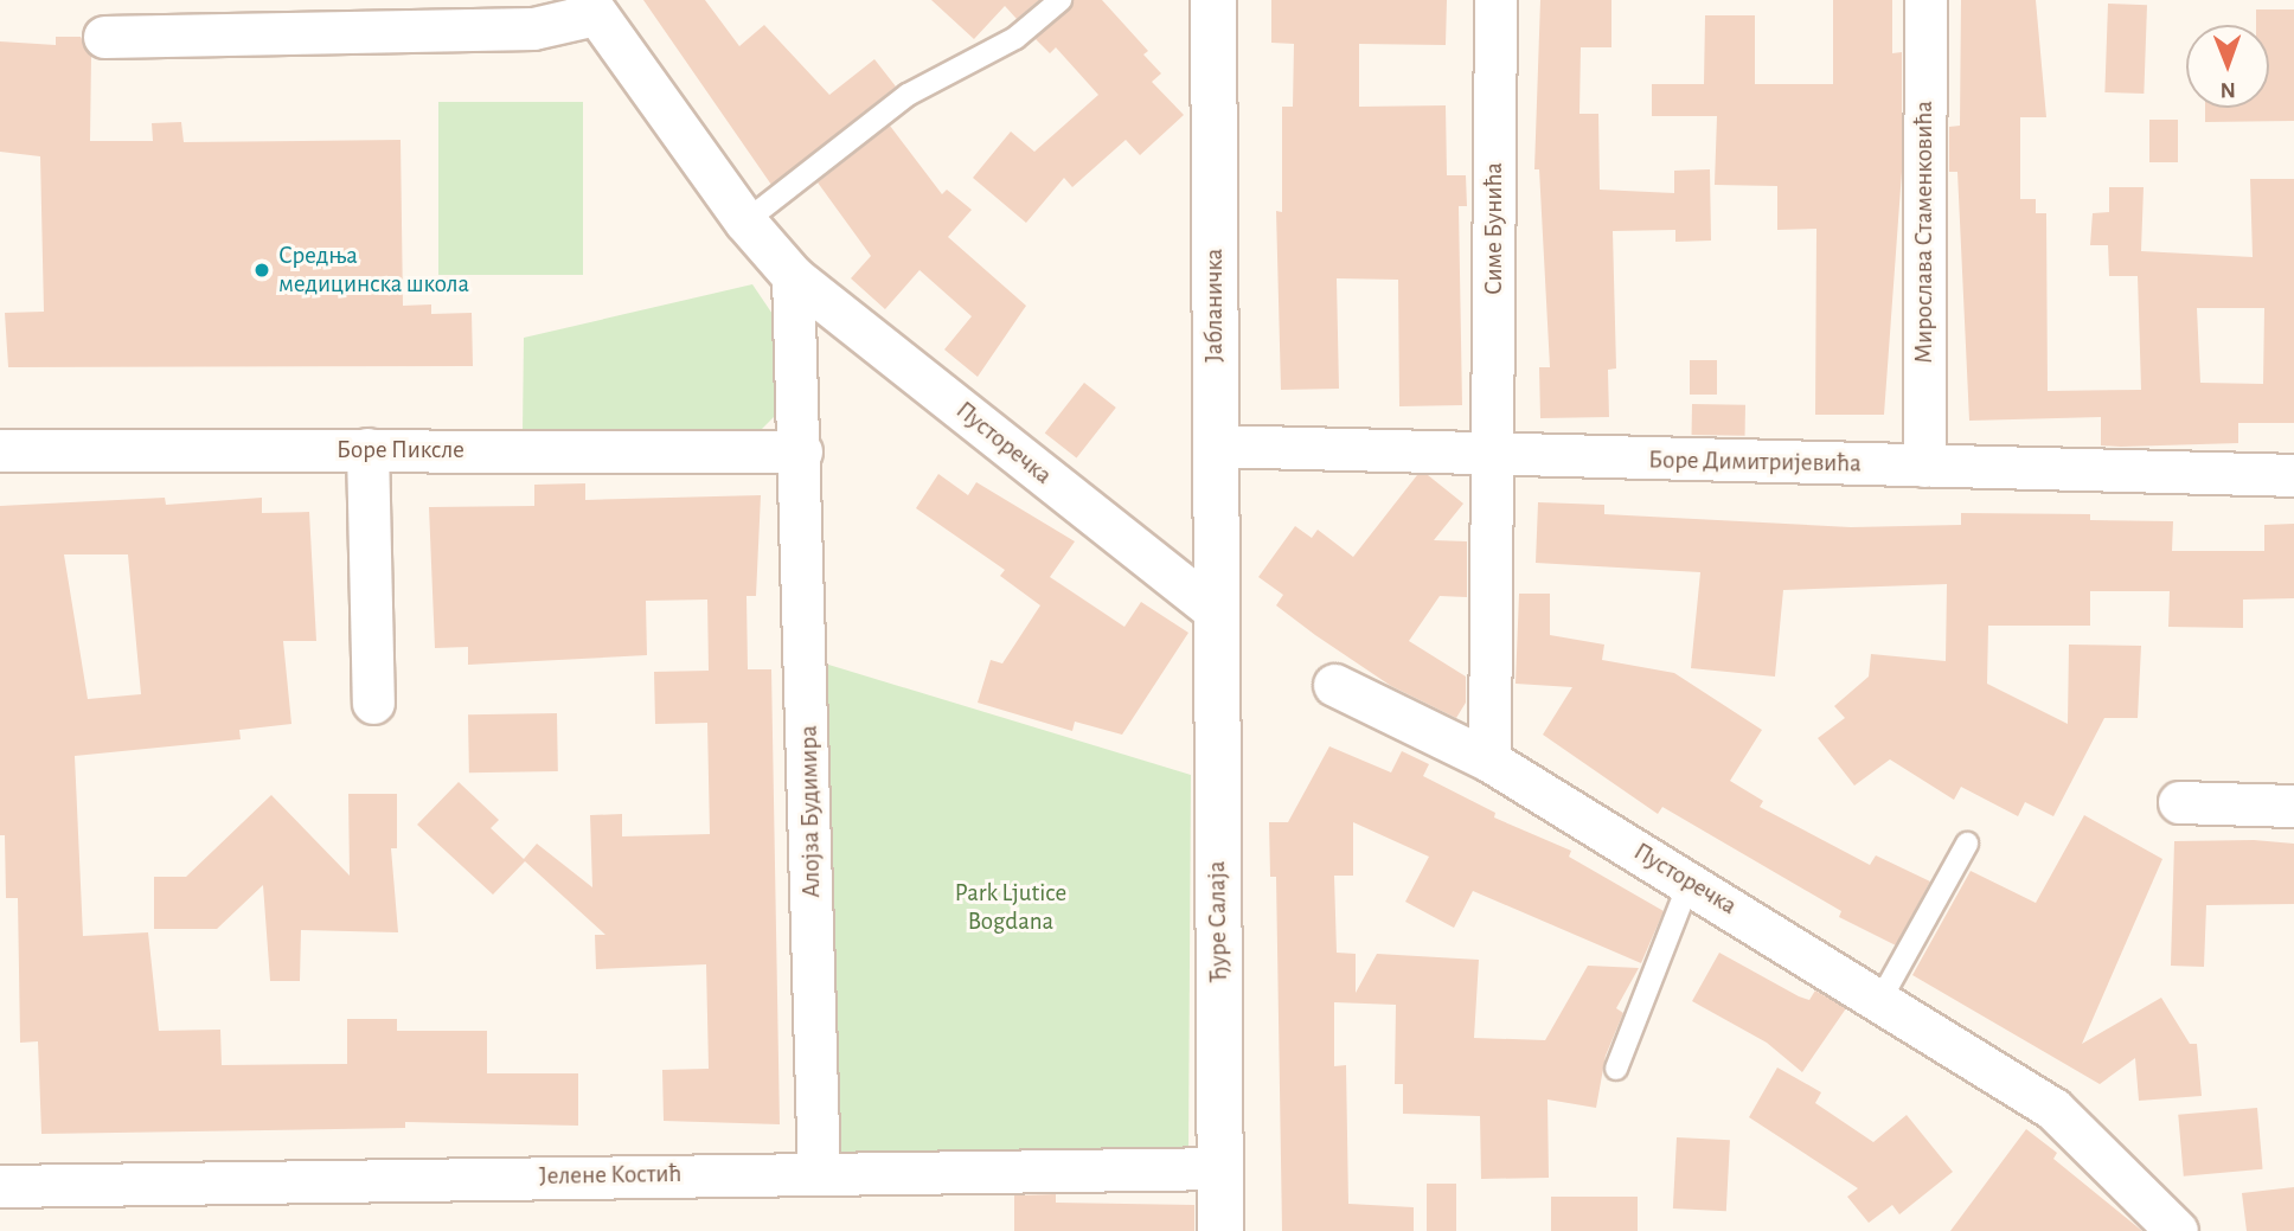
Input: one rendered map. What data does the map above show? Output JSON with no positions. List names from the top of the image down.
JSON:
{
  "streets": {
    "street": [
      "Симе Бунића",
      "Мирослава Стаменковића",
      "Јабланичка",
      "Пусторечка",
      "Боре Пиксле",
      "Боре Димитријевића",
      "Алојза Будимира",
      "Ђуре Салаја",
      "Јелене Костић"
    ]
  },
  "crossings": [
    ["Симе Бунића", "Боре Димитријевића"],
    ["Мирослава Стаменковића", "Боре Димитријевића"],
    ["Јабланичка", "Пусторечка"],
    ["Јабланичка", "Боре Димитријевића"],
    ["Јабланичка", "Ђуре Салаја"],
    ["Пусторечка", "Ђуре Салаја"],
    ["Боре Пиксле", "Алојза Будимира"],
    ["Алојза Будимира", "Јелене Костић"],
    ["Ђуре Салаја", "Јелене Костић"]
  ],
  "parks": ["Park Ljutice Bogdana"],
  "places": ["Средња медицинска школа"],
  "north": "bottom"
}
